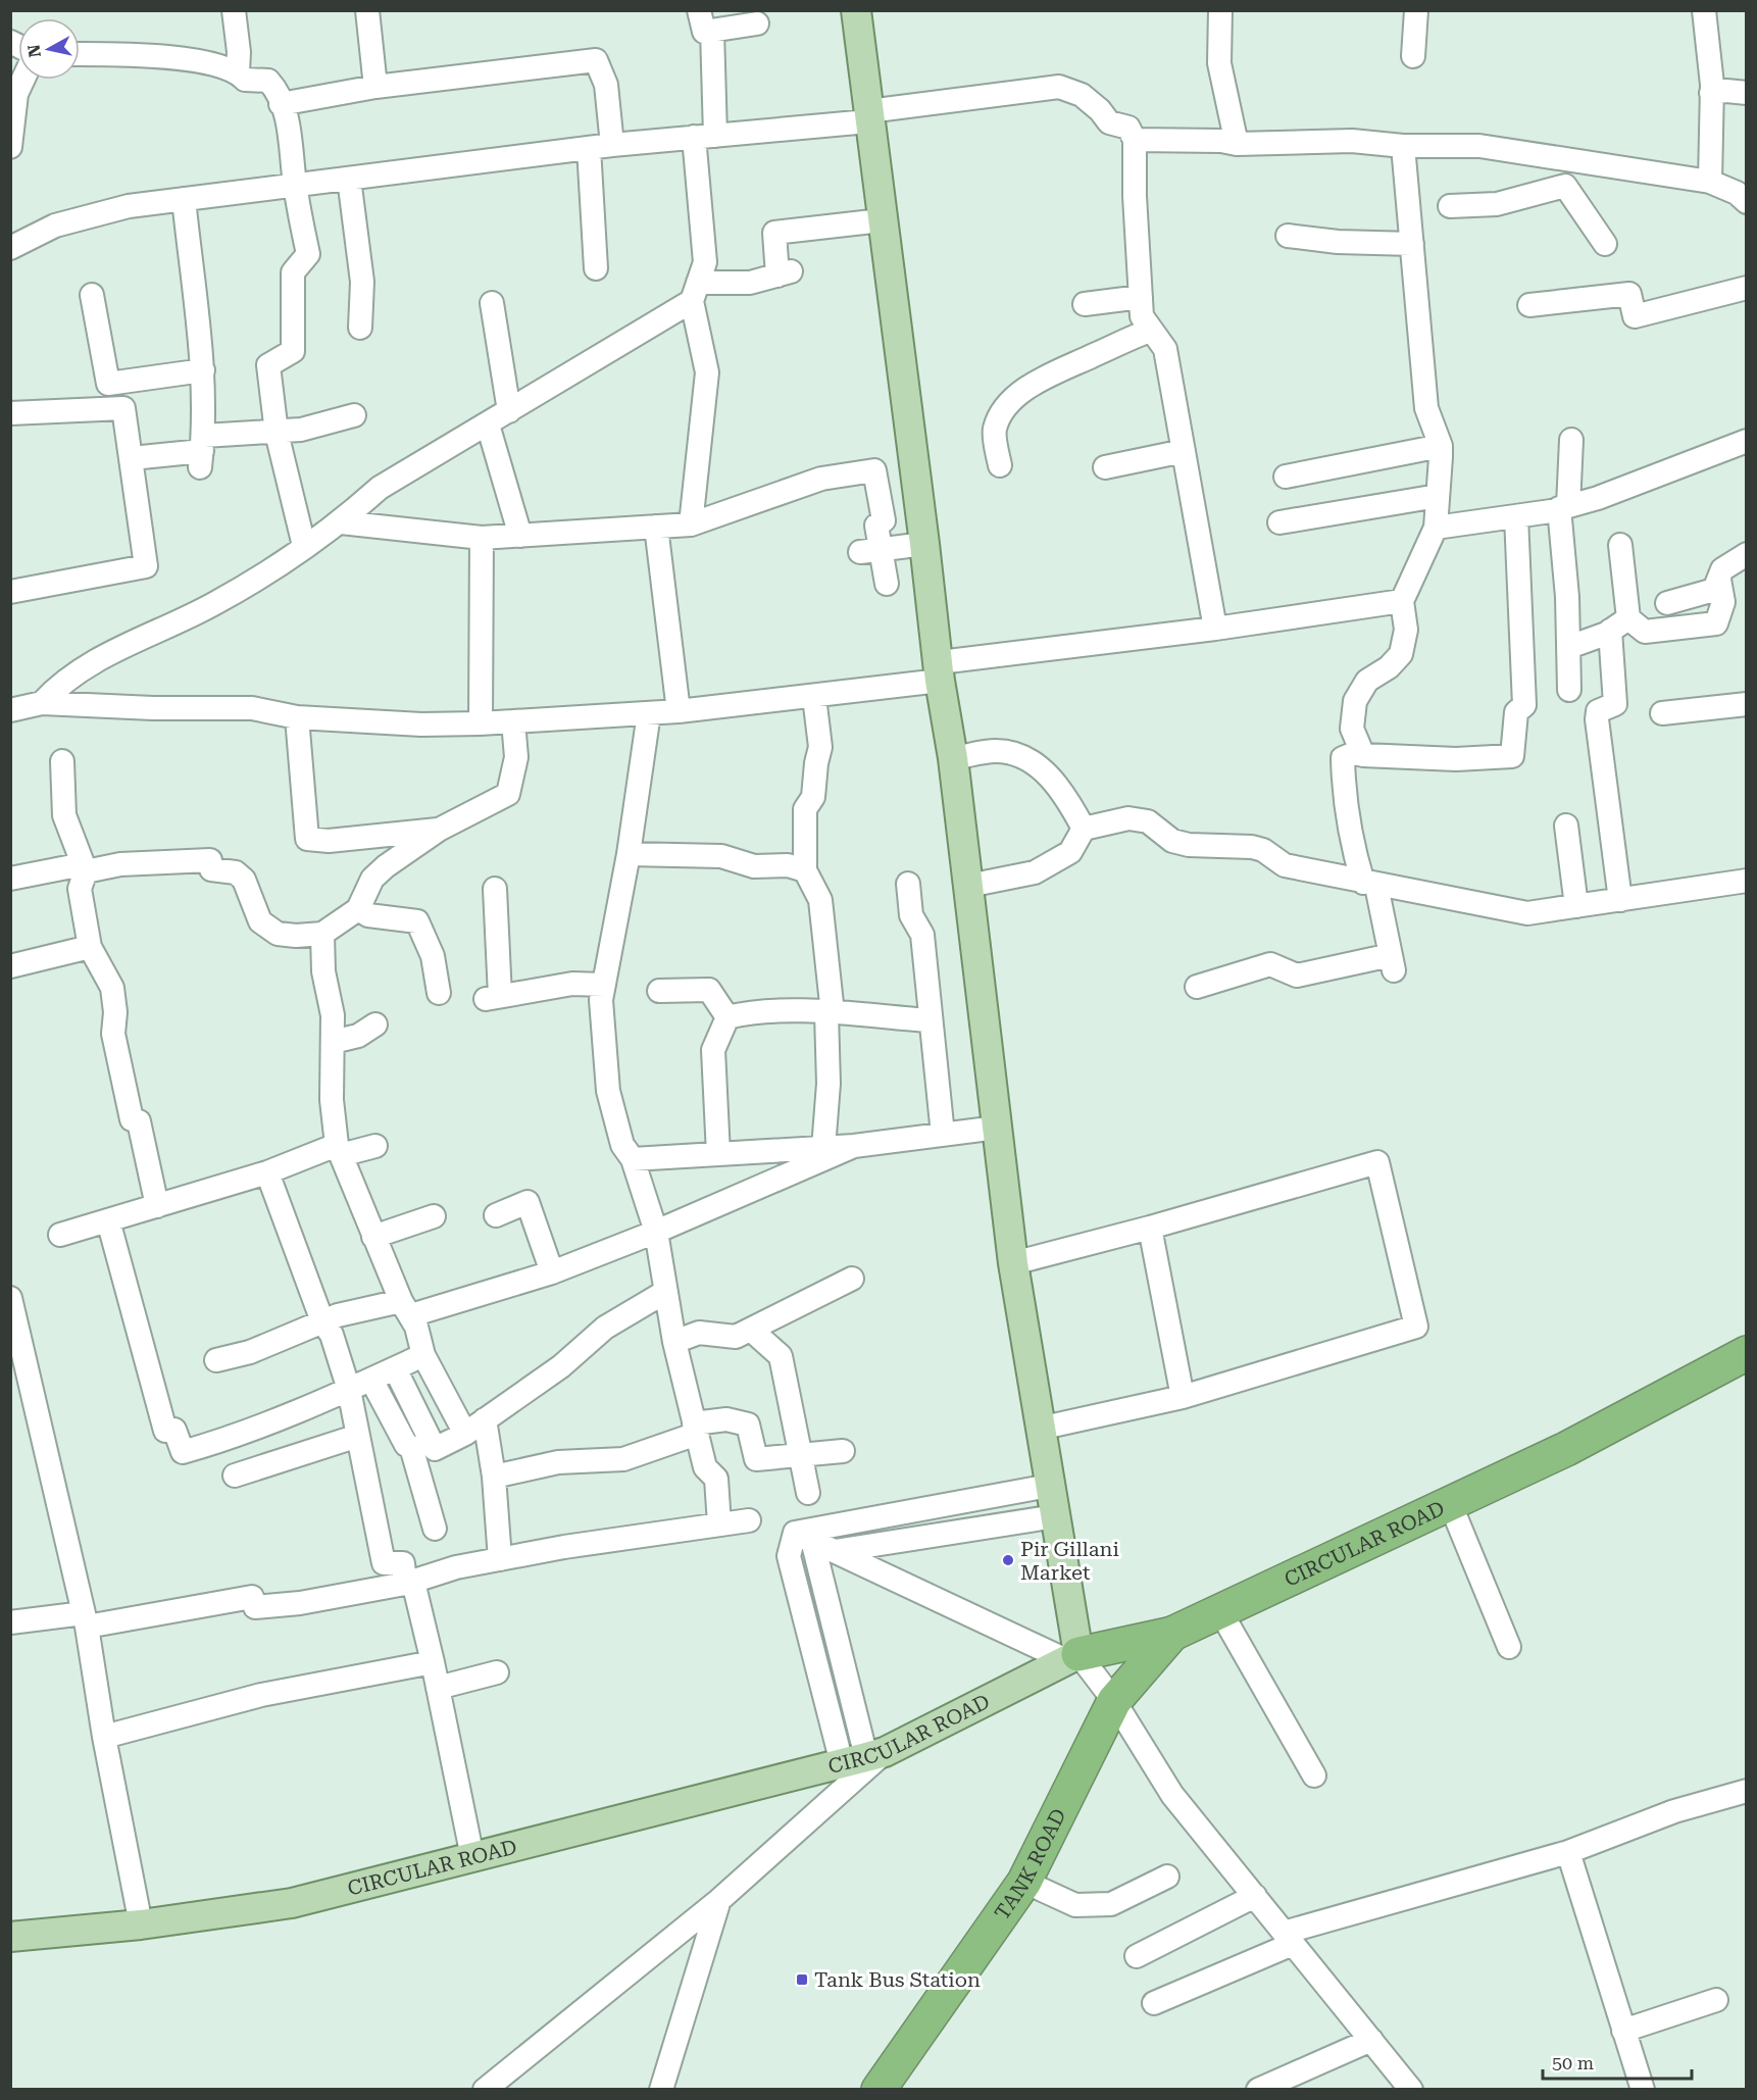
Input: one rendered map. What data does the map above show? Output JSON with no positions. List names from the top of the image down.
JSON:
{
  "streets": {
    "highway": ["CIRCULAR ROAD", "TANK ROAD"]
  },
  "crossings": [
    ["CIRCULAR ROAD", "TANK ROAD"]
  ],
  "places": {
    "other": ["Pir Gillani Market"],
    "transit": ["Tank Bus Station"]
  },
  "scale_bar": "50 m",
  "north": "left"
}
